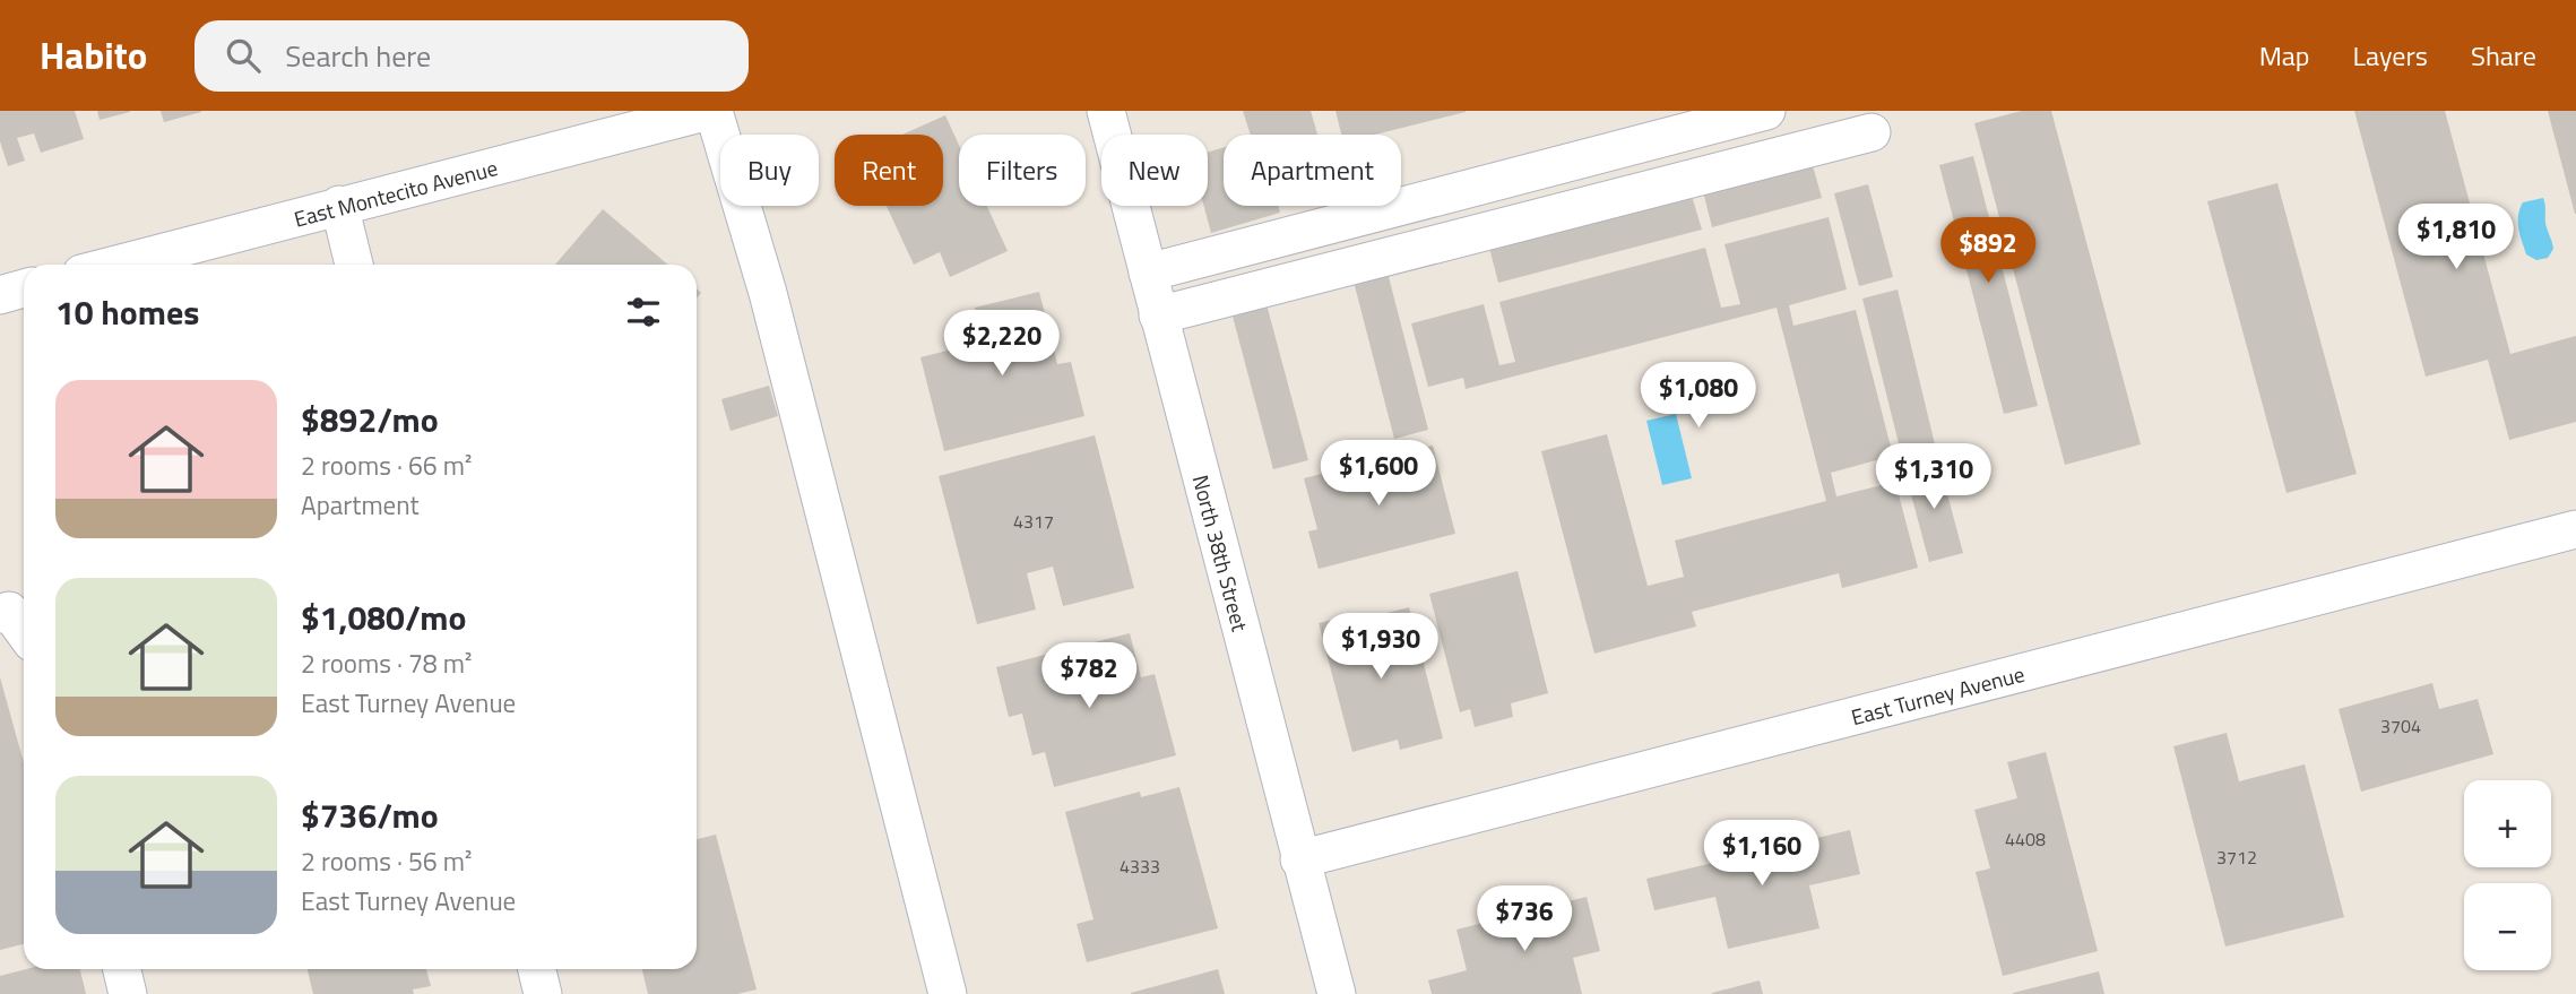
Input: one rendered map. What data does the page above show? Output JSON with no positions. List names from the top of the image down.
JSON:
{
  "streets": {
    "street": ["East Montecito Avenue", "North 38th Street", "East Turney Avenue"]
  },
  "crossings": [
    ["North 38th Street", "East Turney Avenue"]
  ],
  "house_numbers": [
    "4317",
    "3704",
    "4408",
    "3712",
    "4333"
  ],
  "page": {
    "header": "Habito",
    "search": "Search here",
    "nav": ["Map", "Layers", "Share"],
    "chip": [
      "Buy",
      "Rent",
      "Filters",
      "New",
      "Apartment"
    ],
    "price": [
      "$1,810",
      "$892",
      "$2,220",
      "$1,080",
      "$1,600",
      "$1,310",
      "$1,930",
      "$782",
      "$1,160",
      "$736"
    ],
    "heading": "10 homes",
    "list": [
      {
        "name": "$892/mo",
        "note": "2 rooms · 66 m² · Apartment"
      },
      {
        "name": "$1,080/mo",
        "note": "2 rooms · 78 m² · East Turney Avenue"
      },
      {
        "name": "$736/mo",
        "note": "2 rooms · 56 m² · East Turney Avenue"
      }
    ],
    "map_buttons": ["+", "−"]
  }
}
